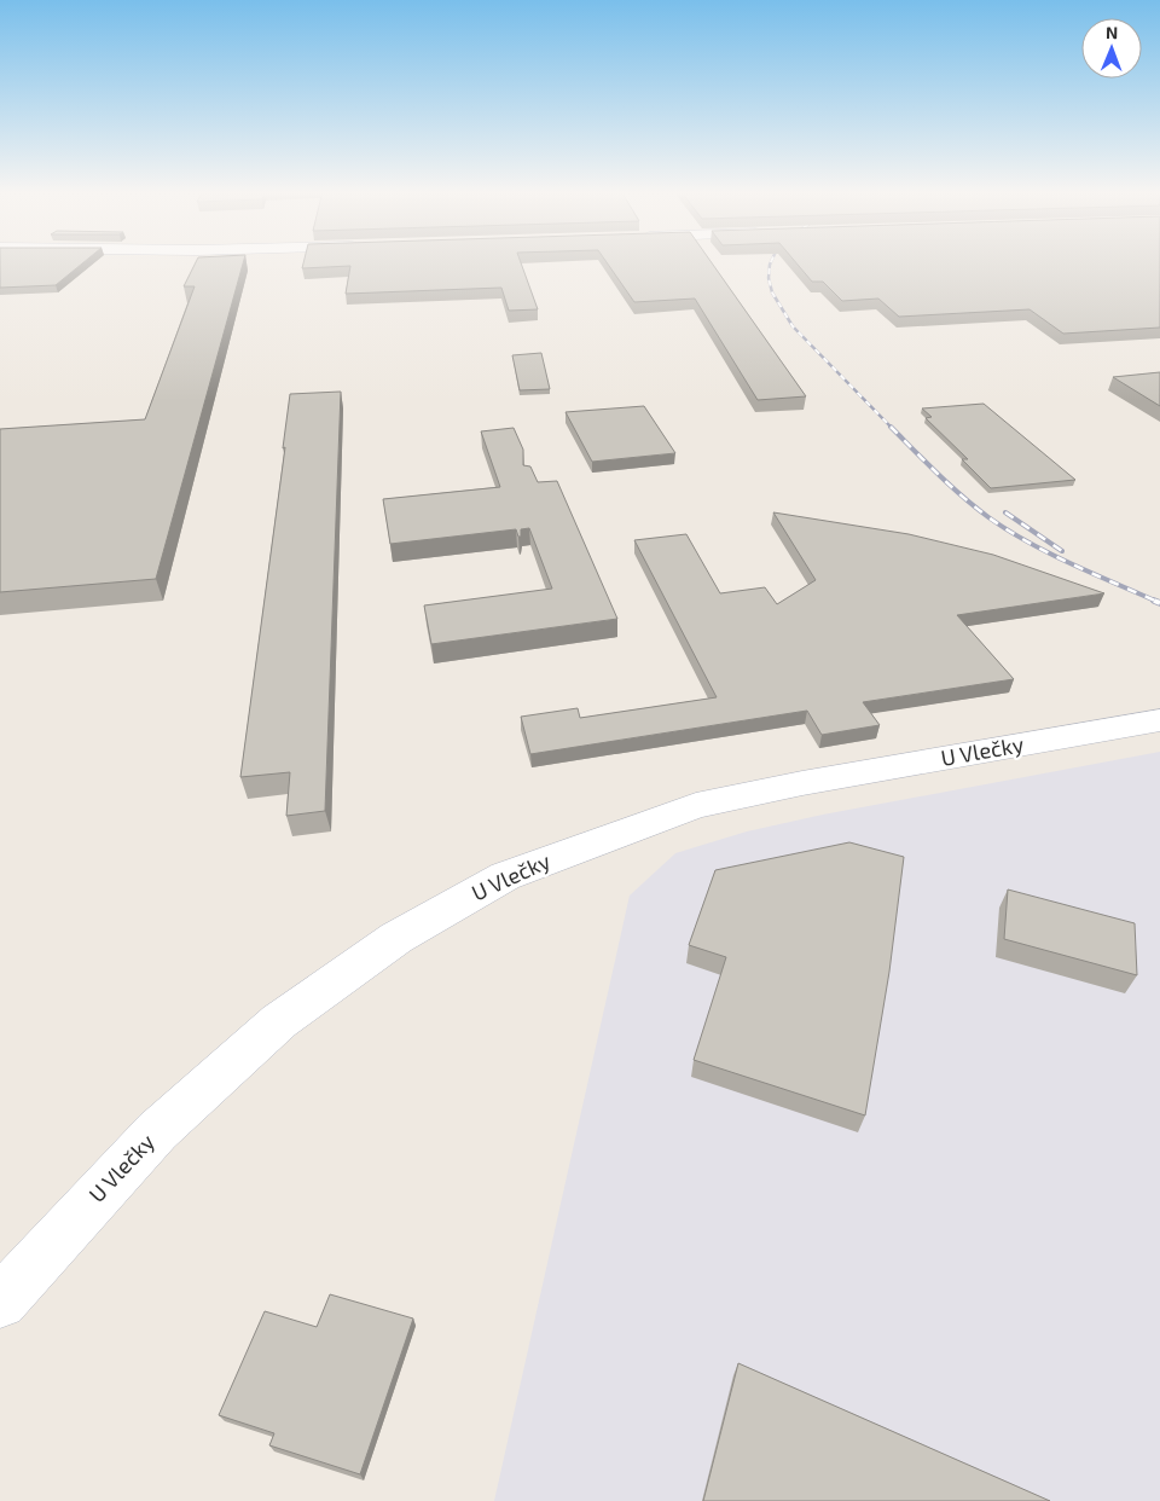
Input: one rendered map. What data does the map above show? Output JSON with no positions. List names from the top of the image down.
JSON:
{
  "streets": {
    "street": ["U Vlečky"]
  },
  "north": "top"
}
